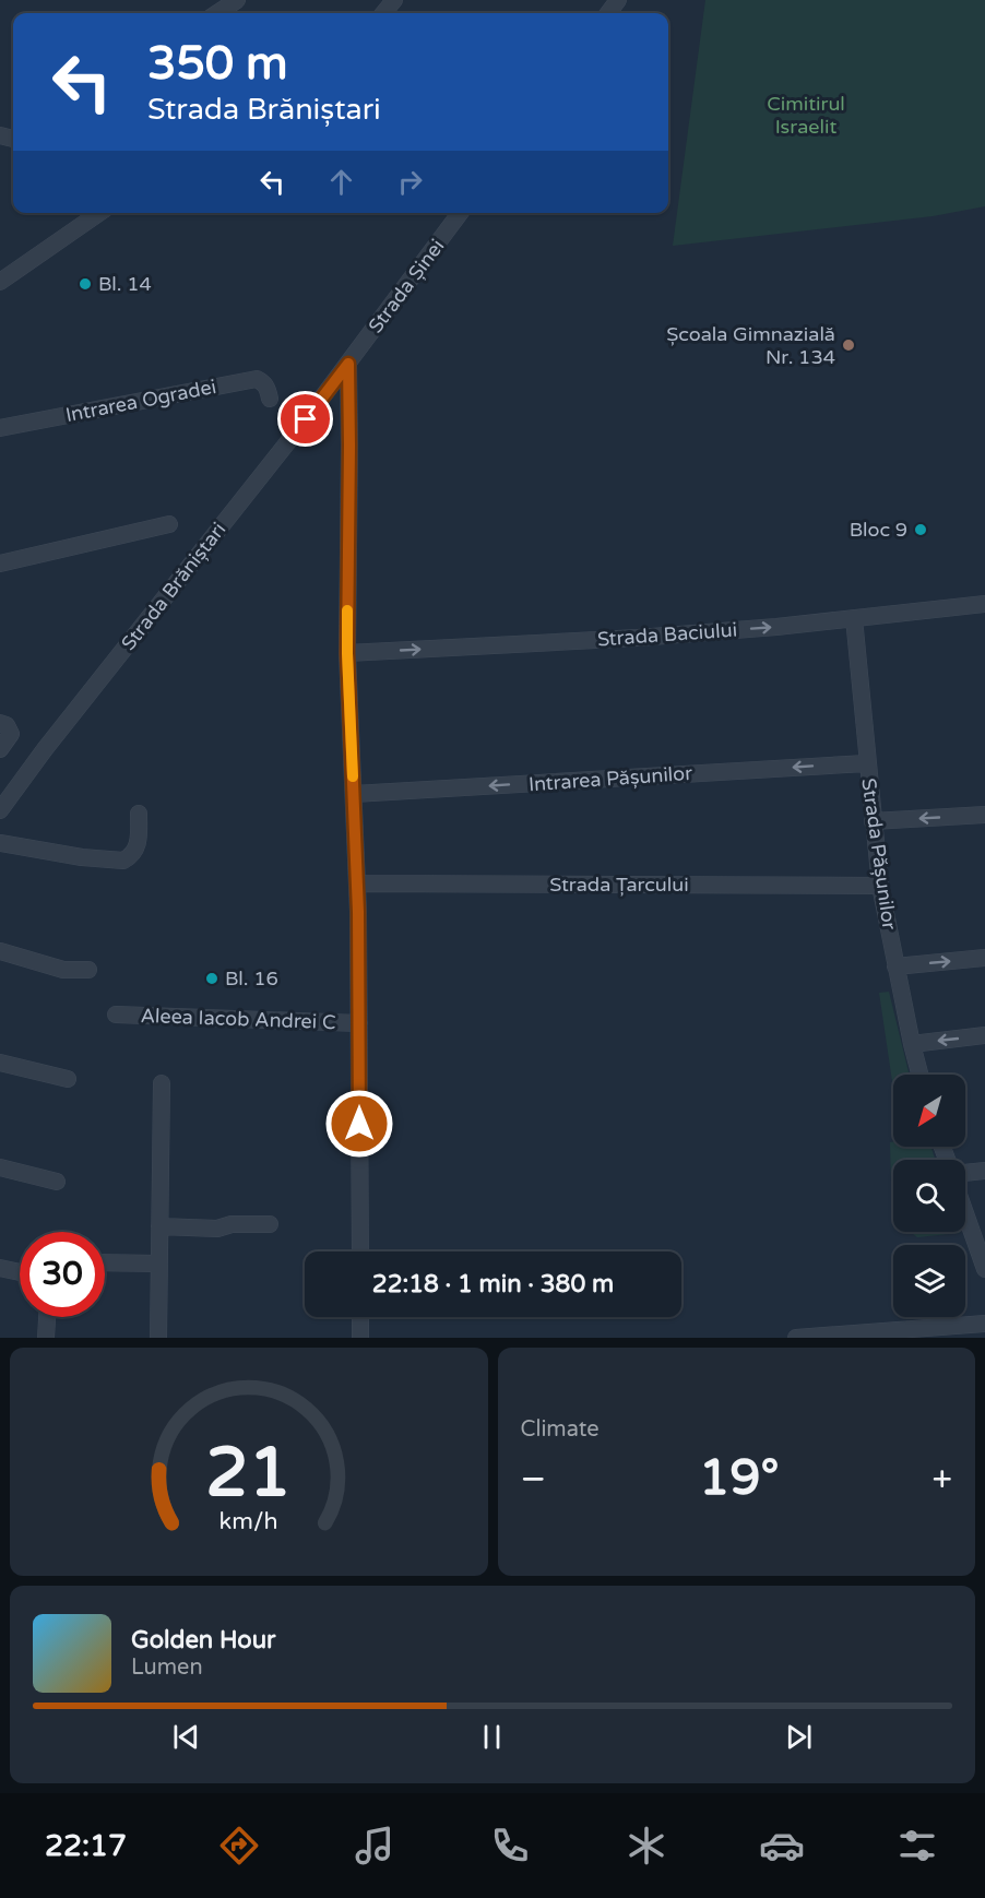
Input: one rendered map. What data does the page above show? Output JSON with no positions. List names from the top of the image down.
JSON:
{
  "streets": {
    "street": [
      "Strada Șinei",
      "Intrarea Ogradei",
      "Strada Brăniștari",
      "Strada Baciului",
      "Intrarea Pășunilor",
      "Strada Pășunilor",
      "Strada Țarcului",
      "Aleea Iacob Andrei C"
    ]
  },
  "crossings": [
    ["Strada Șinei", "Strada Brăniștari"],
    ["Strada Baciului", "Strada Pășunilor"],
    ["Intrarea Pășunilor", "Strada Pășunilor"],
    ["Strada Pășunilor", "Strada Țarcului"]
  ],
  "one_way": ["Strada Baciului", "Intrarea Pășunilor"],
  "parks": ["Cimitirul Israelit"],
  "places": [
    "Bl. 14",
    "Școala Gimnazială Nr. 134",
    "Bloc 9",
    "Bl. 16"
  ],
  "north": "bottom left",
  "page": {
    "turn": ["350 m", "Strada Brăniștari"],
    "limit": "30",
    "trip": "22:18 · 1 min · 380 m",
    "tile": "Climate",
    "heat": ["−", "19°", "+"],
    "song": ["Golden Hour", "Lumen"],
    "tabs": "22:17",
    "gauge": ["21", "km/h"]
  }
}
